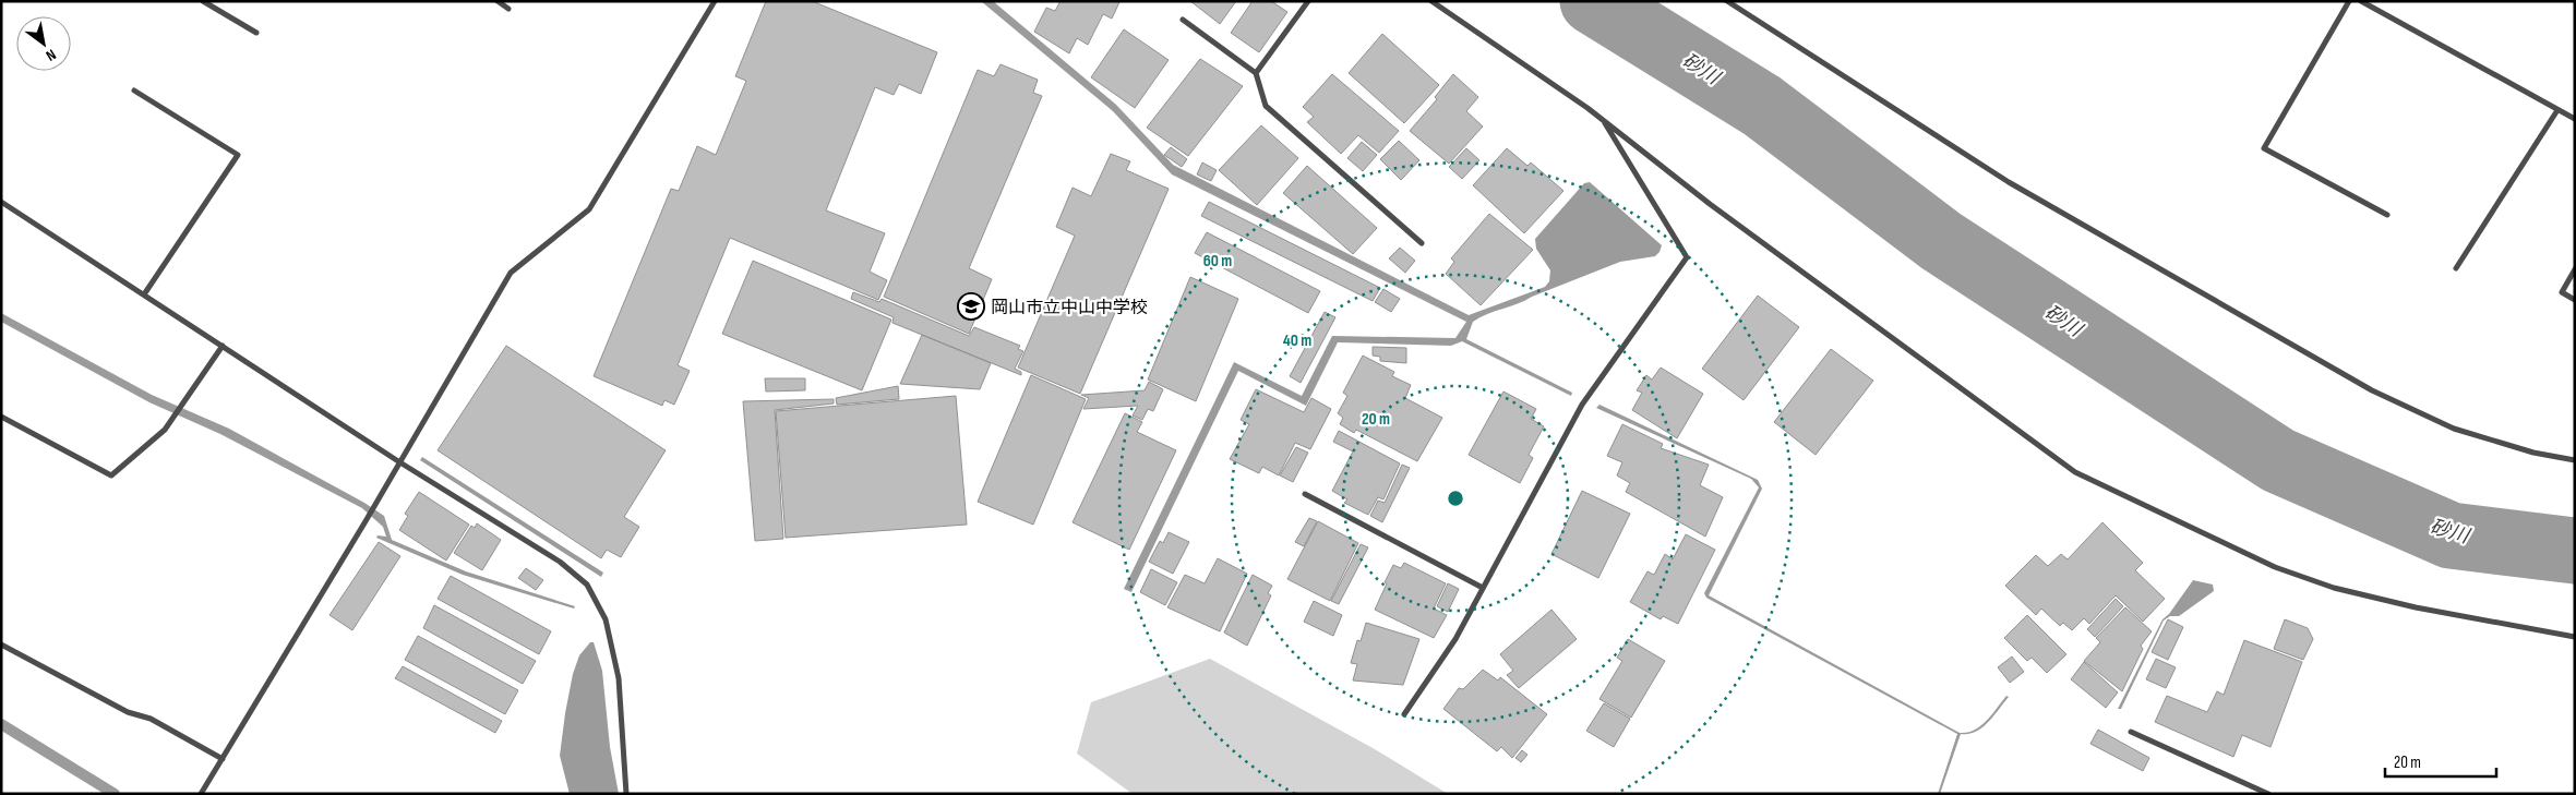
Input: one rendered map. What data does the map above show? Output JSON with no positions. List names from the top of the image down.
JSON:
{
  "water": ["砂川"],
  "places": {
    "school or university": ["岡山市立中山中学校"]
  },
  "scale_bar": "20 m",
  "north": "bottom right",
  "rings": ["60 m", "40 m", "20 m"]
}
